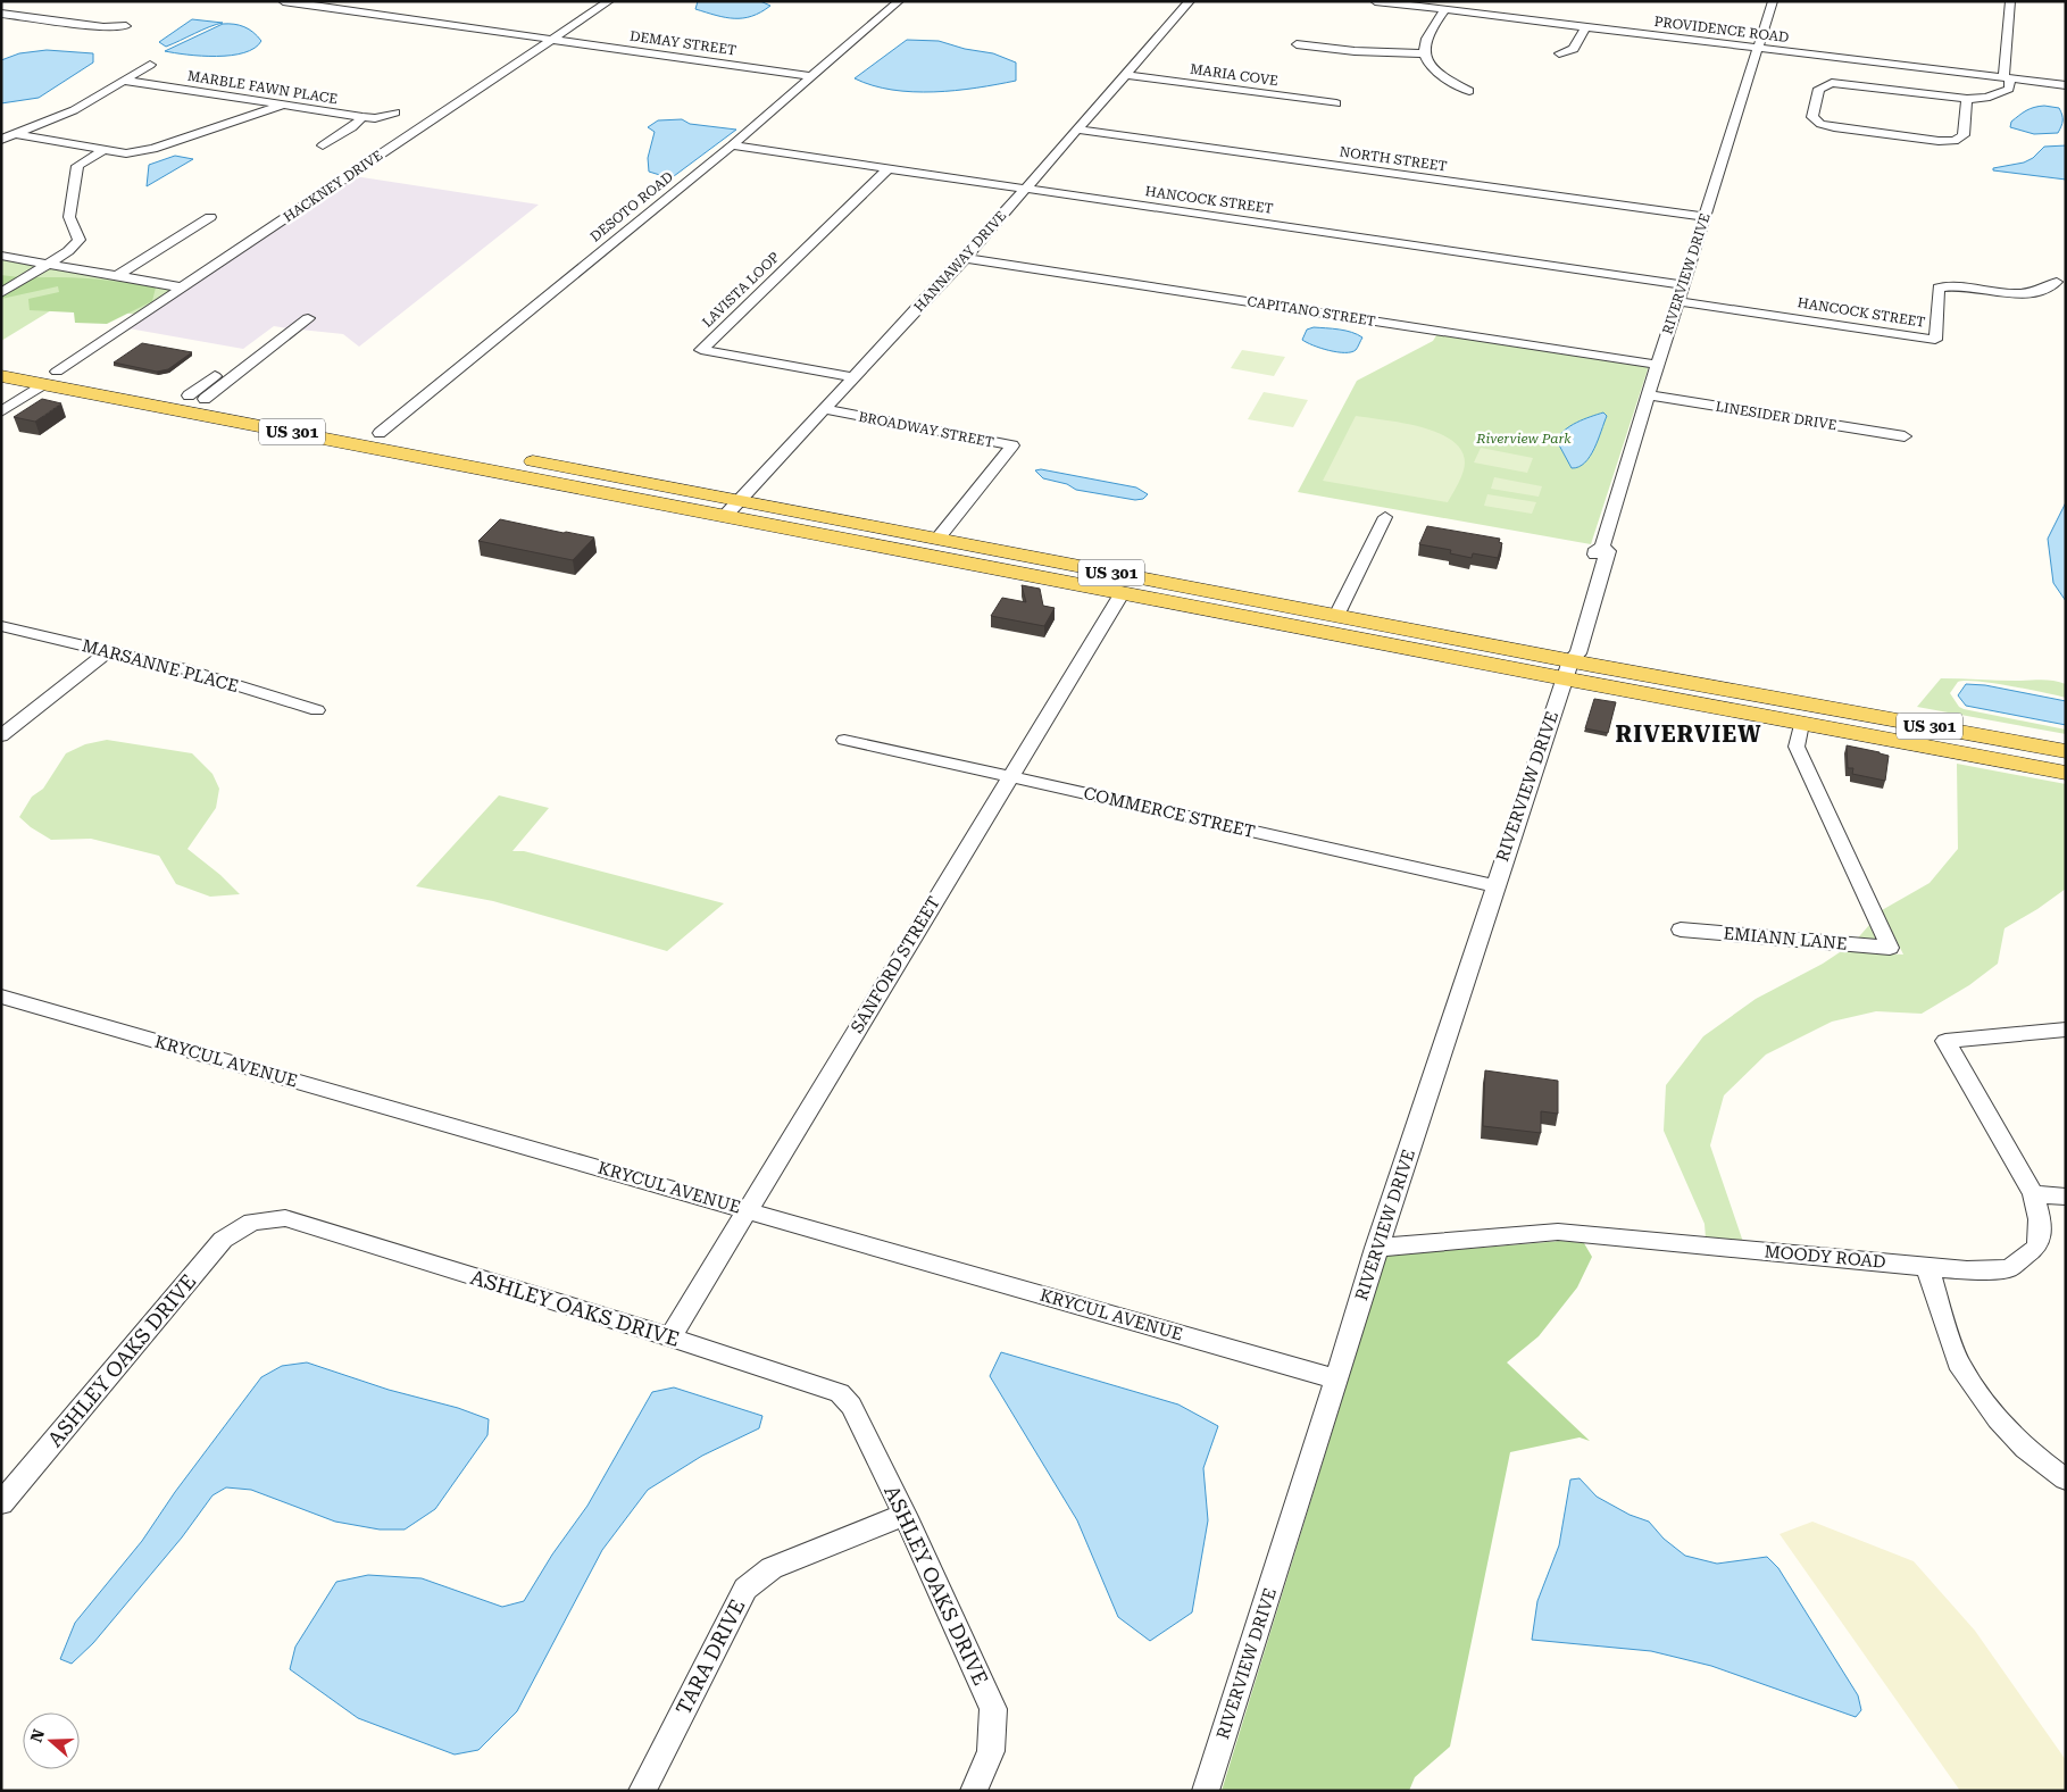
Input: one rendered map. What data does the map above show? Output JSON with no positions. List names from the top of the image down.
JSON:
{
  "streets": {
    "main road": ["US 301"],
    "street": [
      "PROVIDENCE ROAD",
      "DEMAY STREET",
      "MARIA COVE",
      "MARBLE FAWN PLACE",
      "NORTH STREET",
      "HACKNEY DRIVE",
      "HANCOCK STREET",
      "DESOTO ROAD",
      "HANNAWAY DRIVE",
      "RIVERVIEW DRIVE",
      "LAVISTA LOOP",
      "CAPITANO STREET",
      "LINESIDER DRIVE",
      "BROADWAY STREET",
      "MARSANNE PLACE",
      "COMMERCE STREET",
      "EMIANN LANE",
      "SANFORD STREET",
      "KRYCUL AVENUE",
      "MOODY ROAD",
      "ASHLEY OAKS DRIVE",
      "TARA DRIVE"
    ]
  },
  "crossings": [
    ["PROVIDENCE ROAD", "RIVERVIEW DRIVE"],
    ["DEMAY STREET", "HACKNEY DRIVE"],
    ["DEMAY STREET", "DESOTO ROAD"],
    ["MARIA COVE", "HANNAWAY DRIVE"],
    ["NORTH STREET", "HANNAWAY DRIVE"],
    ["NORTH STREET", "RIVERVIEW DRIVE"],
    ["HACKNEY DRIVE", "US 301"],
    ["HANCOCK STREET", "DESOTO ROAD"],
    ["HANCOCK STREET", "HANNAWAY DRIVE"],
    ["HANCOCK STREET", "RIVERVIEW DRIVE"],
    ["HANCOCK STREET", "LAVISTA LOOP"],
    ["DESOTO ROAD", "US 301"],
    ["HANNAWAY DRIVE", "LAVISTA LOOP"],
    ["HANNAWAY DRIVE", "CAPITANO STREET"],
    ["HANNAWAY DRIVE", "BROADWAY STREET"],
    ["HANNAWAY DRIVE", "US 301"],
    ["RIVERVIEW DRIVE", "CAPITANO STREET"],
    ["RIVERVIEW DRIVE", "LINESIDER DRIVE"],
    ["RIVERVIEW DRIVE", "US 301"],
    ["RIVERVIEW DRIVE", "COMMERCE STREET"],
    ["RIVERVIEW DRIVE", "KRYCUL AVENUE"],
    ["RIVERVIEW DRIVE", "MOODY ROAD"],
    ["BROADWAY STREET", "US 301"],
    ["US 301", "EMIANN LANE"],
    ["US 301", "SANFORD STREET"],
    ["COMMERCE STREET", "SANFORD STREET"],
    ["SANFORD STREET", "KRYCUL AVENUE"],
    ["SANFORD STREET", "ASHLEY OAKS DRIVE"],
    ["ASHLEY OAKS DRIVE", "TARA DRIVE"]
  ],
  "districts": ["RIVERVIEW"],
  "parks": ["Riverview Park"],
  "north": "left"
}
